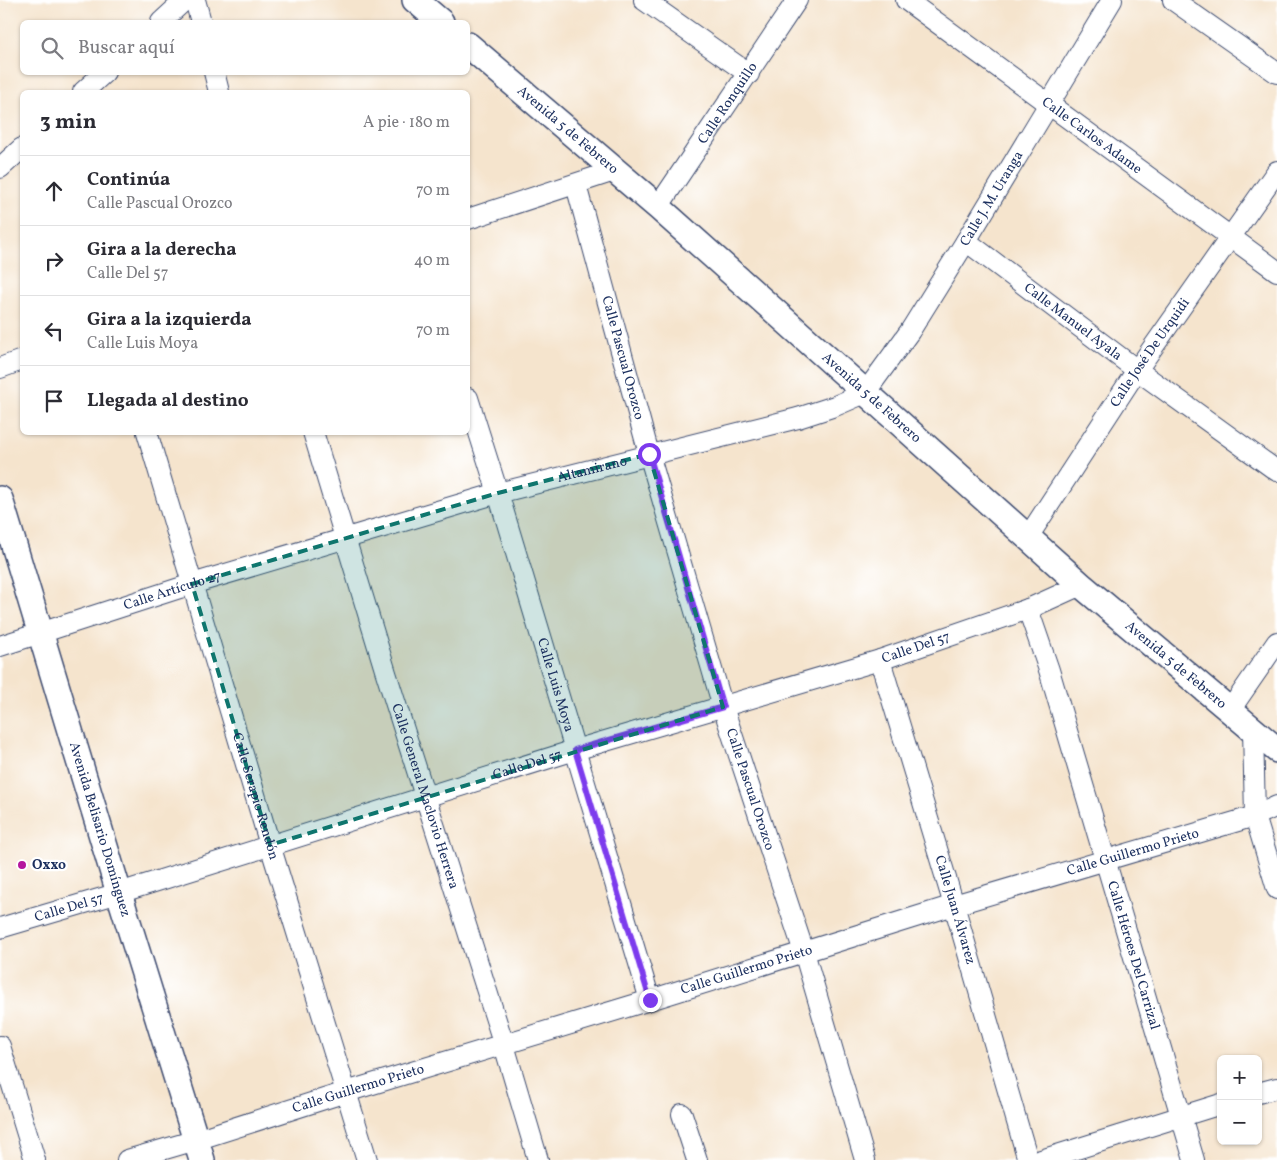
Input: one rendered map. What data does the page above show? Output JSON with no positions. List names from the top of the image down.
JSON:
{
  "streets": {
    "street": [
      "Calle Ronquillo",
      "Avenida 5 de Febrero",
      "Calle Carlos Adame",
      "Calle J. M. Uranga",
      "Calle Manuel Ayala",
      "Calle José De Urquidi",
      "Calle Pascual Orozco",
      "Altamirano",
      "Calle Artículo 27",
      "Calle Del 57",
      "Calle Luis Moya",
      "Calle General Maclovio Herrera",
      "Calle Serapio Rendón",
      "Avenida Belisario Domínguez",
      "Calle Guillermo Prieto",
      "Calle Juan Álvarez",
      "Calle Héroes Del Carrizal"
    ]
  },
  "crossings": [
    ["Calle Ronquillo", "Avenida 5 de Febrero"],
    ["Avenida 5 de Febrero", "Calle J. M. Uranga"],
    ["Avenida 5 de Febrero", "Calle José De Urquidi"],
    ["Avenida 5 de Febrero", "Altamirano"],
    ["Avenida 5 de Febrero", "Calle Del 57"],
    ["Calle Carlos Adame", "Calle J. M. Uranga"],
    ["Calle Carlos Adame", "Calle José De Urquidi"],
    ["Calle J. M. Uranga", "Calle Manuel Ayala"],
    ["Calle J. M. Uranga", "Altamirano"],
    ["Calle Manuel Ayala", "Calle José De Urquidi"],
    ["Calle Pascual Orozco", "Altamirano"],
    ["Calle Pascual Orozco", "Calle Del 57"],
    ["Calle Pascual Orozco", "Calle Guillermo Prieto"],
    ["Altamirano", "Calle Artículo 27"],
    ["Altamirano", "Calle Luis Moya"],
    ["Altamirano", "Calle General Maclovio Herrera"],
    ["Calle Artículo 27", "Calle General Maclovio Herrera"],
    ["Calle Artículo 27", "Calle Serapio Rendón"],
    ["Calle Artículo 27", "Avenida Belisario Domínguez"],
    ["Calle Del 57", "Calle Luis Moya"],
    ["Calle Del 57", "Calle General Maclovio Herrera"],
    ["Calle Del 57", "Calle Serapio Rendón"],
    ["Calle Del 57", "Avenida Belisario Domínguez"],
    ["Calle Del 57", "Calle Juan Álvarez"],
    ["Calle Del 57", "Calle Héroes Del Carrizal"],
    ["Calle Luis Moya", "Calle Guillermo Prieto"],
    ["Calle General Maclovio Herrera", "Calle Guillermo Prieto"],
    ["Calle Serapio Rendón", "Calle Guillermo Prieto"],
    ["Avenida Belisario Domínguez", "Calle Guillermo Prieto"],
    ["Calle Guillermo Prieto", "Calle Juan Álvarez"],
    ["Calle Guillermo Prieto", "Calle Héroes Del Carrizal"]
  ],
  "places": ["Oxxo"],
  "page": {
    "search": "Buscar aquí",
    "heading": ["3 min", "A pie · 180 m"],
    "list": [
      ["Continúa", "Calle Pascual Orozco", "70 m"],
      ["Gira a la derecha", "Calle Del 57", "40 m"],
      ["Gira a la izquierda", "Calle Luis Moya", "70 m"],
      "Llegada al destino"
    ],
    "map_buttons": ["+", "−"]
  }
}
